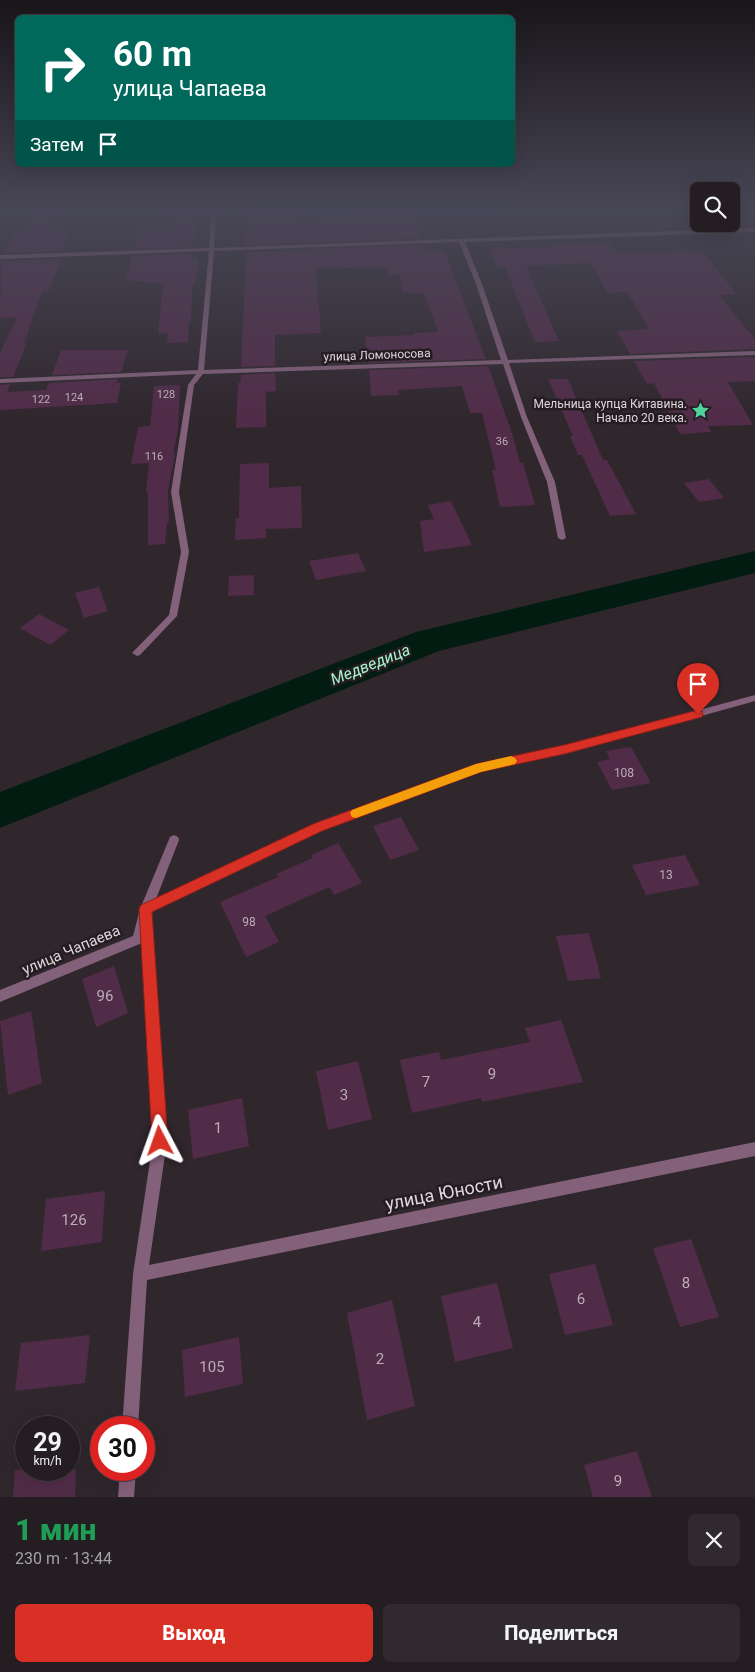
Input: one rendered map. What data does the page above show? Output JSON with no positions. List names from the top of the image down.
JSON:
{
  "streets": {
    "street": ["улица Ломоносова", "улица Чапаева", "улица Юности"]
  },
  "water": ["Медведица"],
  "places": {
    "place": ["Мельница купца Китавина. Начало 20 века."]
  },
  "house_numbers": [
    "128",
    "124",
    "122",
    "36",
    "116",
    "108",
    "13",
    "98",
    "96",
    "9",
    "7",
    "3",
    "1",
    "126",
    "8",
    "6",
    "4",
    "2",
    "105",
    "9"
  ],
  "page": {
    "turn": ["60 m", "улица Чапаева"],
    "then": "Затем",
    "speed": "29 km/h",
    "limit": "30",
    "heading": ["1 мин", "230 m · 13:44"],
    "buttons": ["Выход", "Поделиться"]
  }
}
